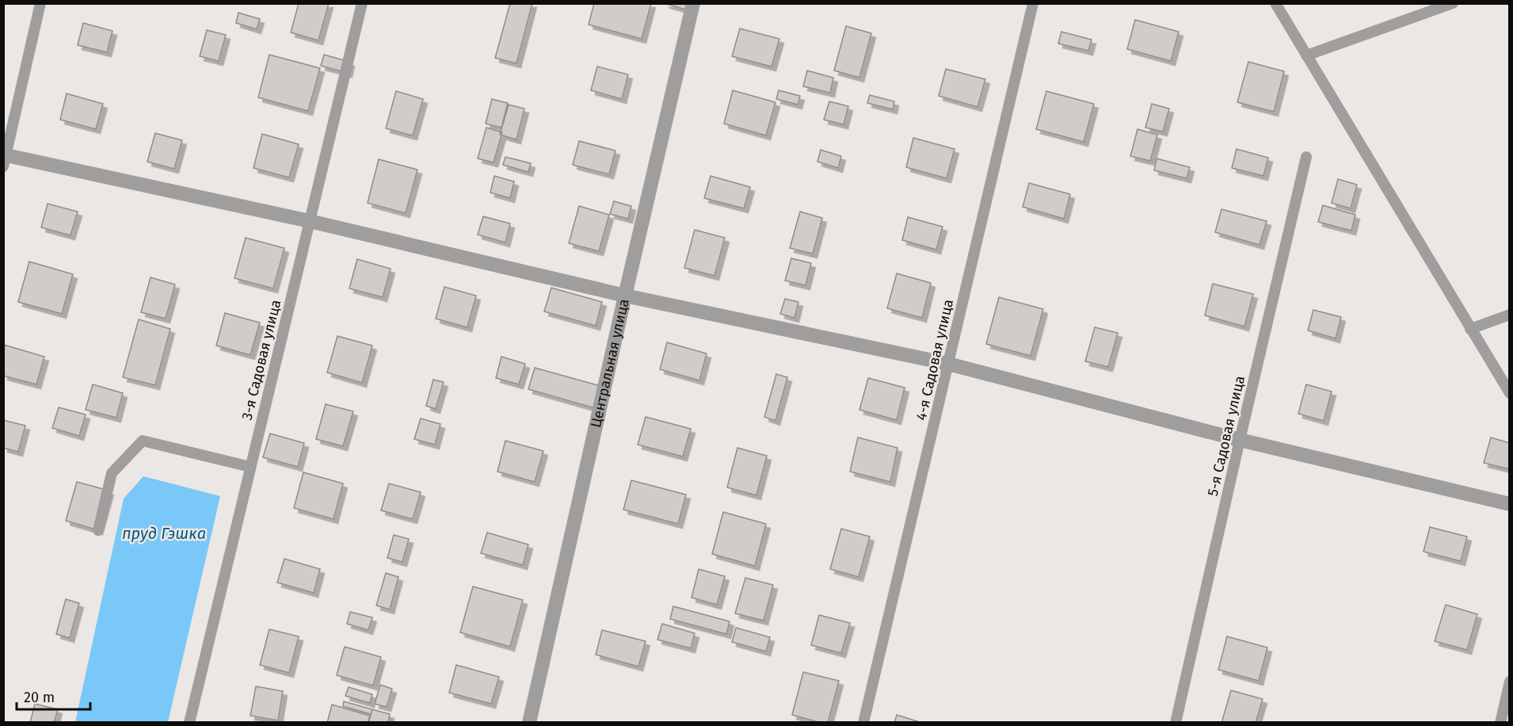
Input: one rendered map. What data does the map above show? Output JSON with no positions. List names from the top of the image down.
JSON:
{
  "streets": {
    "street": ["Центральная улица"],
    "lane": ["3-я Садовая улица", "4-я Садовая улица", "5-я Садовая улица"]
  },
  "water": ["пруд Гэшка"],
  "scale_bar": "20 m"
}
